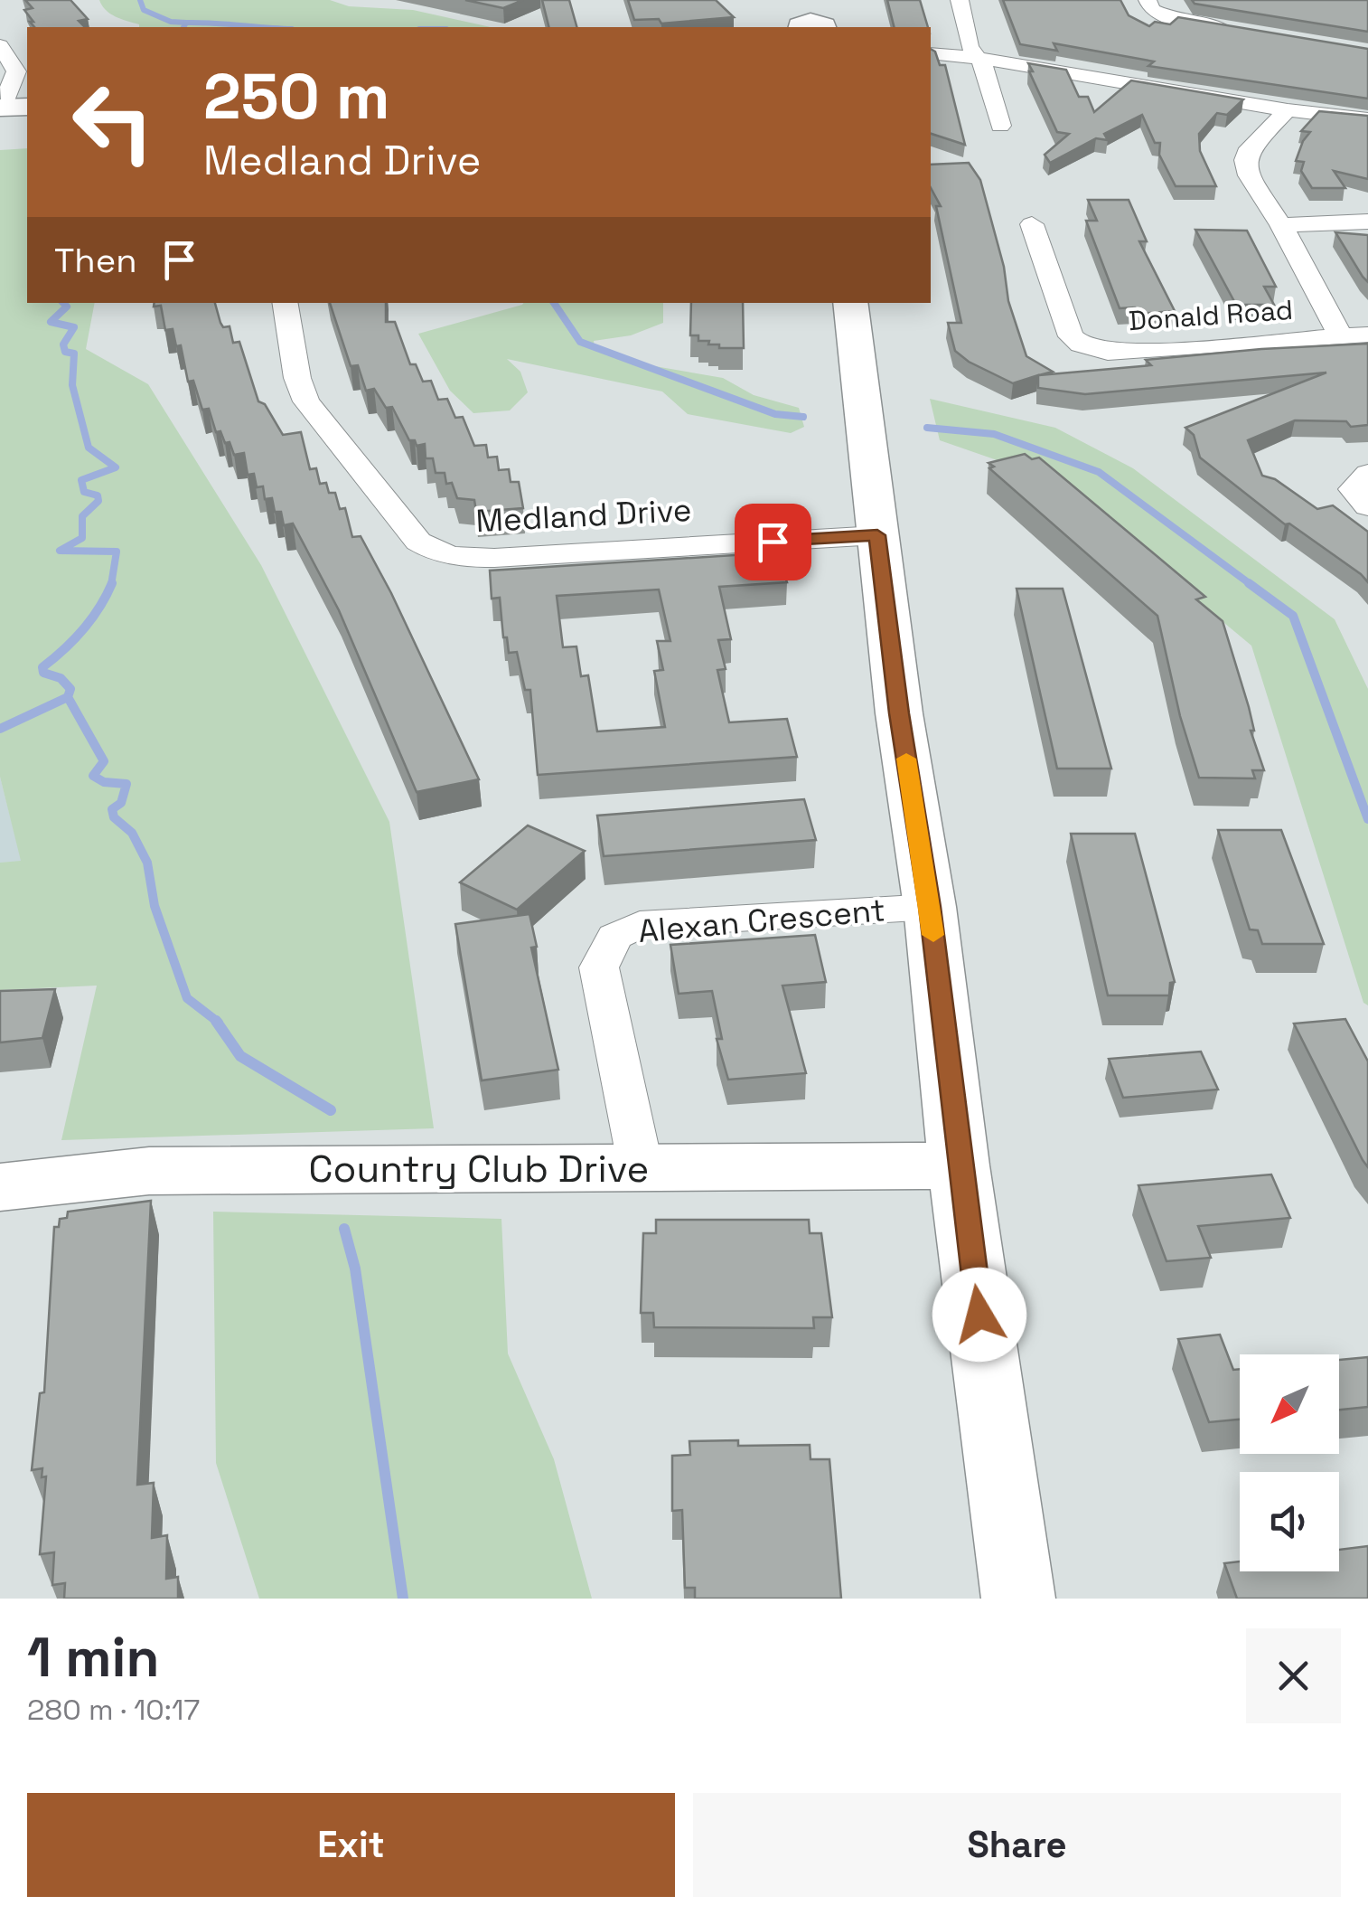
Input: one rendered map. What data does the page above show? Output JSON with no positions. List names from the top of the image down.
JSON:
{
  "streets": {
    "main road": ["Country Club Drive"],
    "street": ["Donald Road", "Medland Drive", "Alexan Crescent"]
  },
  "crossings": [
    ["Alexan Crescent", "Country Club Drive"]
  ],
  "north": "bottom left",
  "page": {
    "turn": ["250 m", "Medland Drive"],
    "then": "Then",
    "heading": ["1 min", "280 m · 10:17"],
    "buttons": ["Exit", "Share"]
  }
}
